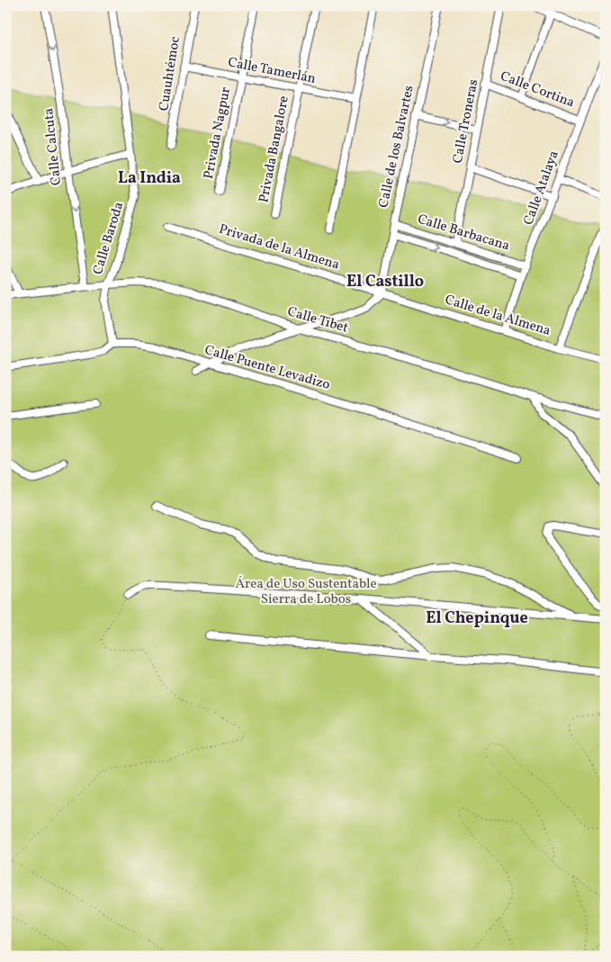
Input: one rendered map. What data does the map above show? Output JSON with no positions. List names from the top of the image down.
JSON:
{
  "streets": {
    "street": [
      "Calle Tamerlán",
      "Cuauhtémoc",
      "Calle Cortina",
      "Calle Troneras",
      "Privada Nagpur",
      "Calle Calcuta",
      "Calle de los Balvartes",
      "Privada Bangalore",
      "Calle Atalaya",
      "Calle Barbacana",
      "Calle Baroda",
      "Privada de la Almena",
      "Calle de la Almena",
      "Calle Tibet",
      "Calle Puente Levadizo"
    ]
  },
  "crossings": [
    ["Calle Tamerlán", "Cuauhtémoc"],
    ["Calle Tamerlán", "Privada Nagpur"],
    ["Calle Tamerlán", "Privada Bangalore"],
    ["Calle Cortina", "Calle Troneras"],
    ["Calle Cortina", "Calle Atalaya"],
    ["Calle Troneras", "Calle Barbacana"],
    ["Calle Calcuta", "Calle Tibet"],
    ["Calle de los Balvartes", "Calle Barbacana"],
    ["Calle de los Balvartes", "Privada de la Almena"],
    ["Calle de los Balvartes", "Calle de la Almena"],
    ["Calle Atalaya", "Calle Barbacana"],
    ["Calle Atalaya", "Calle de la Almena"],
    ["Calle Baroda", "Calle Tibet"],
    ["Calle Baroda", "Calle Puente Levadizo"],
    ["Privada de la Almena", "Calle de la Almena"]
  ],
  "one_way": ["Calle Calcuta"],
  "districts": ["La India", "El Castillo", "El Chepinque"],
  "parks": ["Área de Uso Sustentable Sierra de Lobos"]
}
